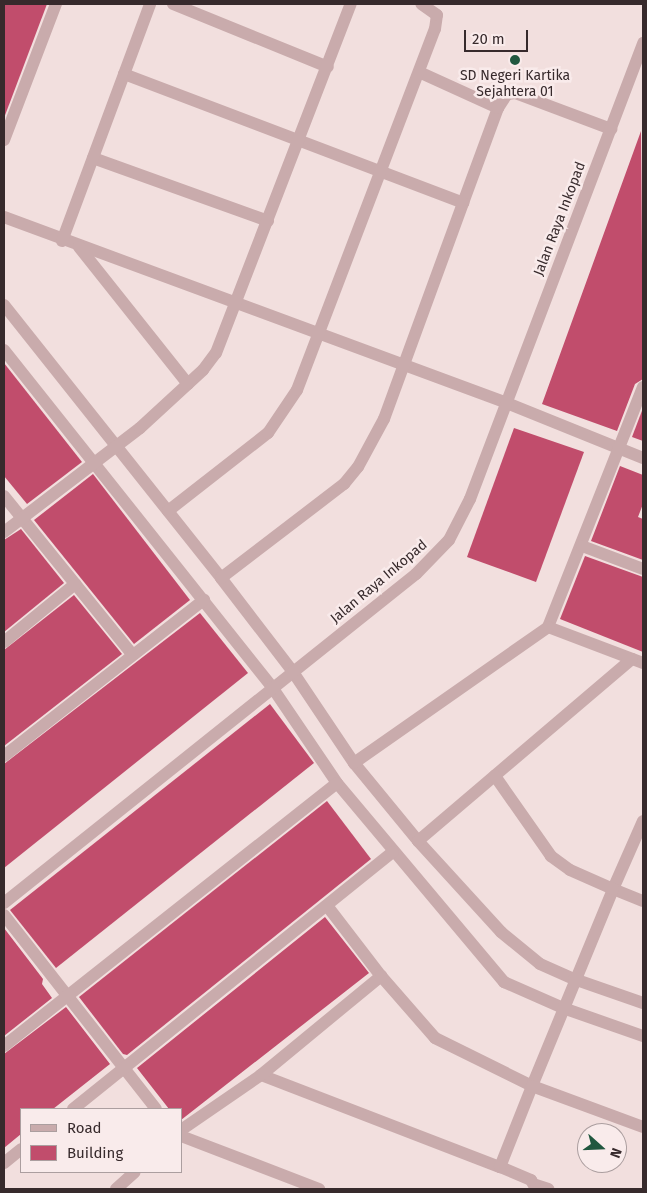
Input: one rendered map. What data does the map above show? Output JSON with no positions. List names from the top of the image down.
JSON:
{
  "streets": {
    "street": ["Jalan Raya Inkopad"]
  },
  "places": ["SD Negeri Kartika Sejahtera 01"],
  "legend": ["Road", "Building"],
  "scale_bar": "20 m",
  "north": "right"
}
